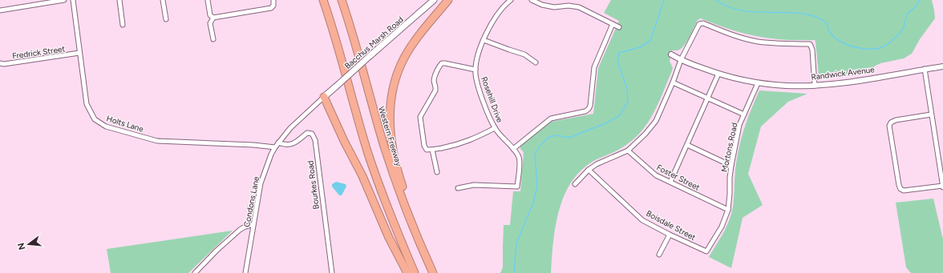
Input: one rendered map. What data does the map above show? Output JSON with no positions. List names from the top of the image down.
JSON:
{
  "streets": {
    "highway": ["Western Freeway"],
    "main road": ["Bacchus Marsh Road"],
    "street": [
      "Fredrick Street",
      "Randwick Avenue",
      "Rosehill Drive",
      "Holts Lane",
      "Mortons Road",
      "Foster Street",
      "Bourkes Road",
      "Condons Lane",
      "Boisdale Street"
    ]
  },
  "crossings": [
    ["Bacchus Marsh Road", "Condons Lane"],
    ["Fredrick Street", "Holts Lane"],
    ["Randwick Avenue", "Mortons Road"],
    ["Holts Lane", "Condons Lane"],
    ["Mortons Road", "Foster Street"],
    ["Mortons Road", "Boisdale Street"],
    ["Bourkes Road", "Condons Lane"]
  ],
  "north": "left"
}
